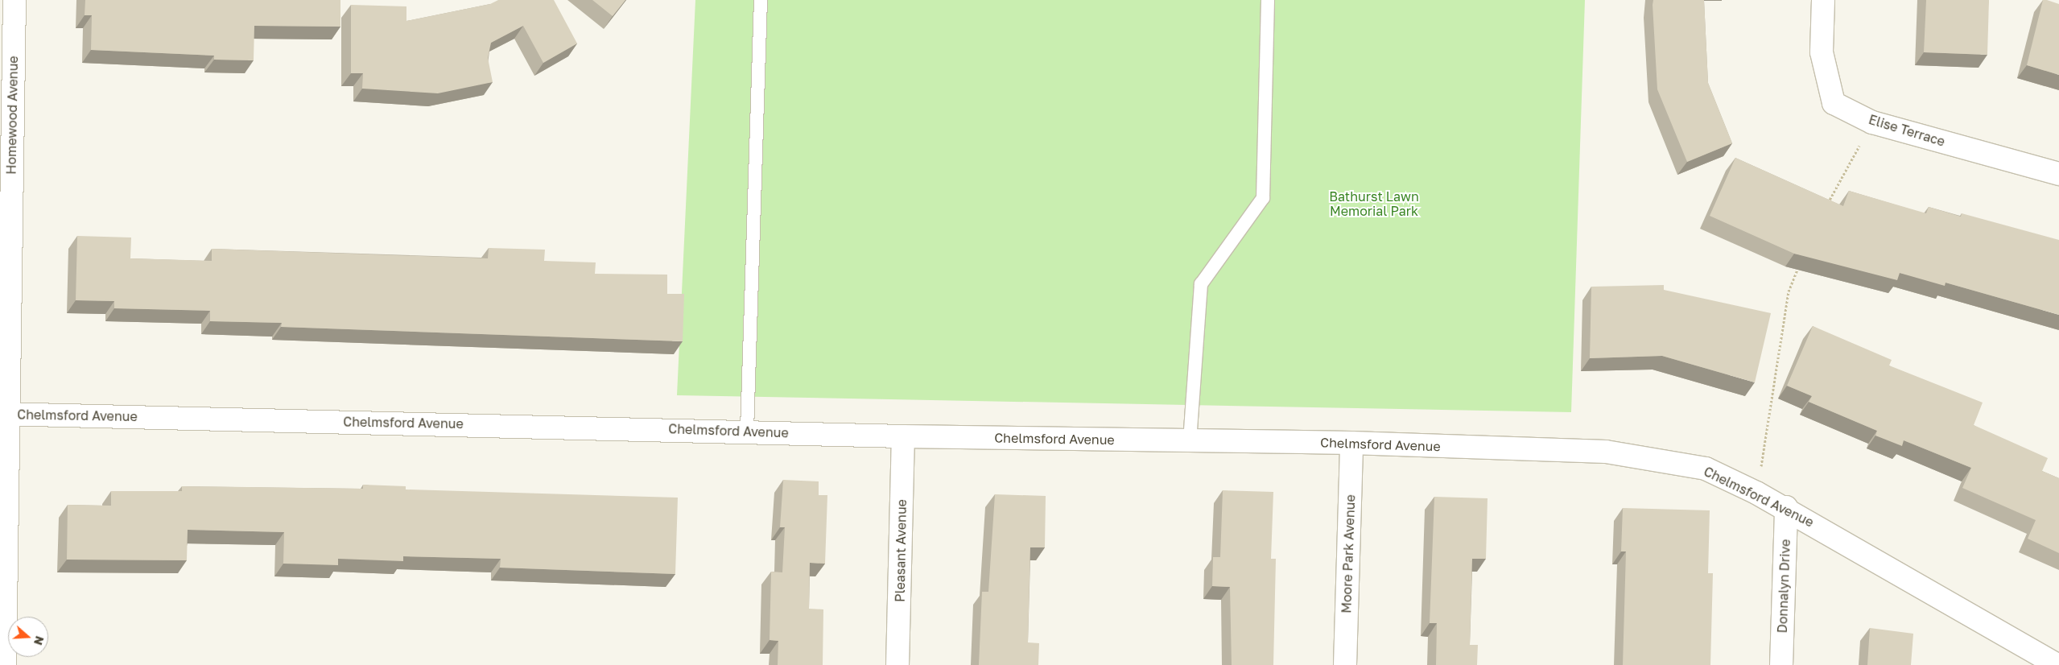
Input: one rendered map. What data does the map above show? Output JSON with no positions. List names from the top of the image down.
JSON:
{
  "streets": {
    "street": [
      "Homewood Avenue",
      "Elise Terrace",
      "Chelmsford Avenue",
      "Pleasant Avenue",
      "Moore Park Avenue",
      "Donnalyn Drive"
    ]
  },
  "crossings": [
    ["Homewood Avenue", "Chelmsford Avenue"],
    ["Chelmsford Avenue", "Pleasant Avenue"],
    ["Chelmsford Avenue", "Moore Park Avenue"],
    ["Chelmsford Avenue", "Donnalyn Drive"]
  ],
  "parks": ["Bathurst Lawn Memorial Park"],
  "north": "right"
}
